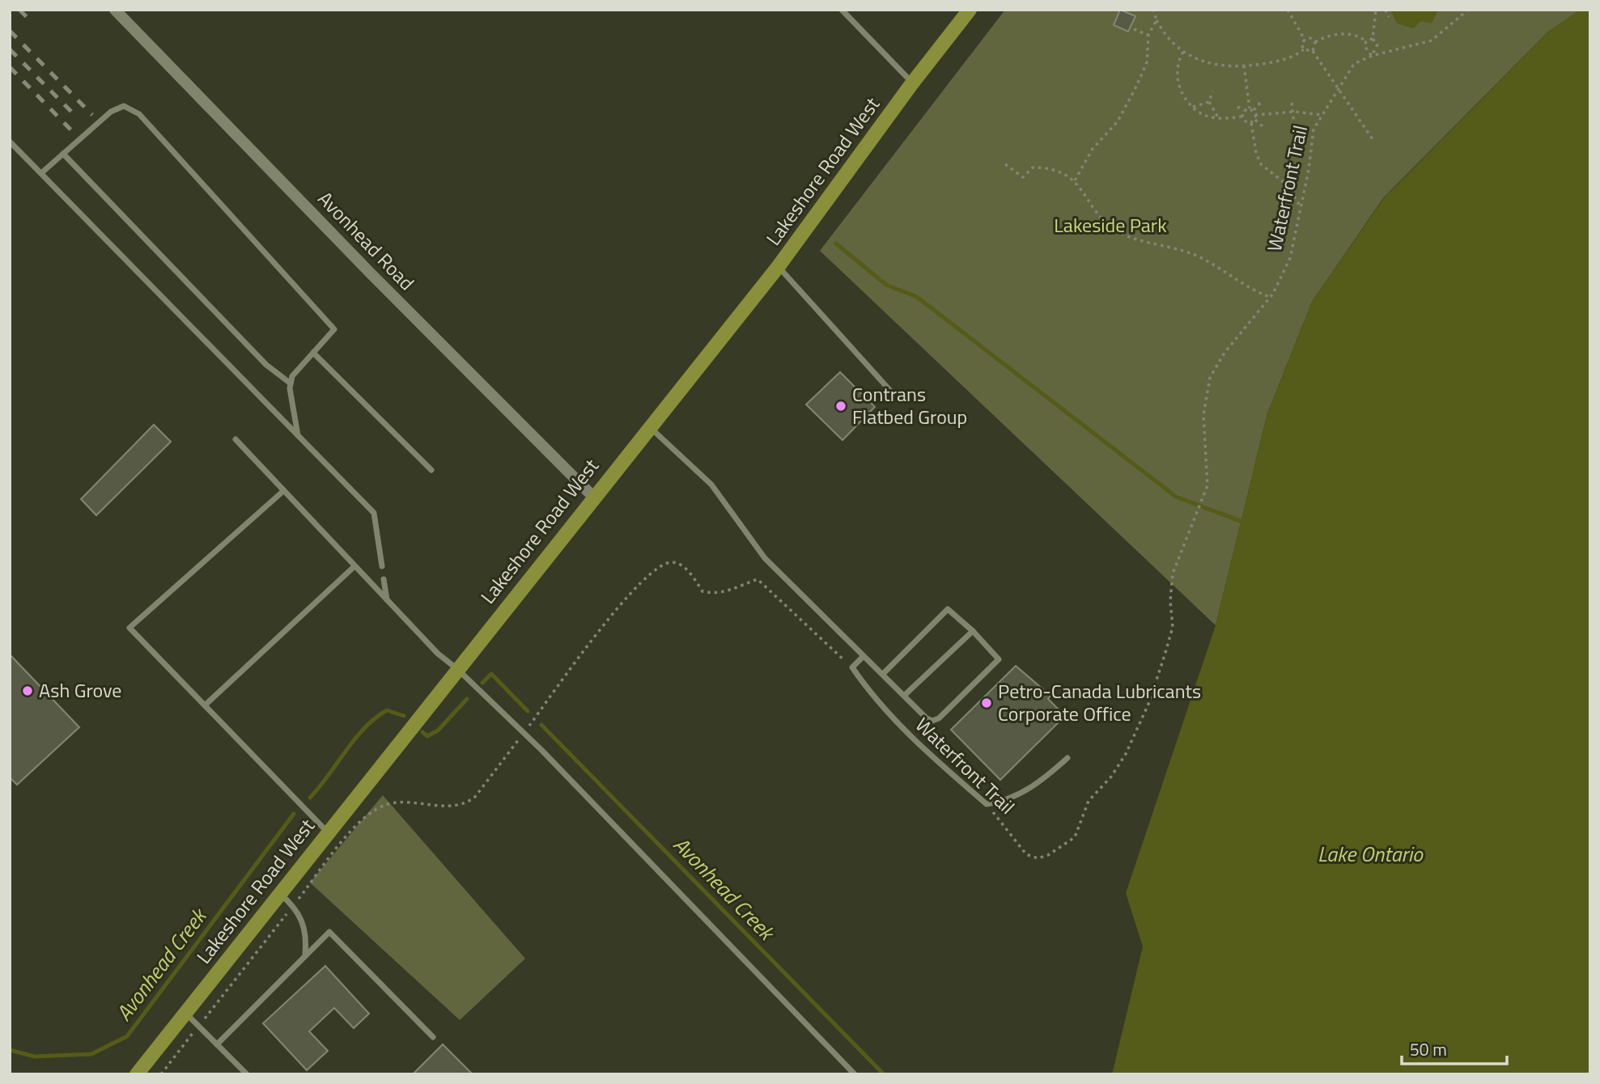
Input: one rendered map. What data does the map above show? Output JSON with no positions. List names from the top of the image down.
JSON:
{
  "streets": {
    "main road": ["Lakeshore Road West"],
    "street": ["Avonhead Road"],
    "lane": ["Waterfront Trail"]
  },
  "crossings": [
    ["Lakeshore Road West", "Avonhead Road"]
  ],
  "water": ["Lake Ontario", "Avonhead Creek"],
  "parks": ["Lakeside Park"],
  "places": ["Contrans Flatbed Group", "Ash Grove", "Petro-Canada Lubricants Corporate Office"],
  "scale_bar": "50 m"
}
